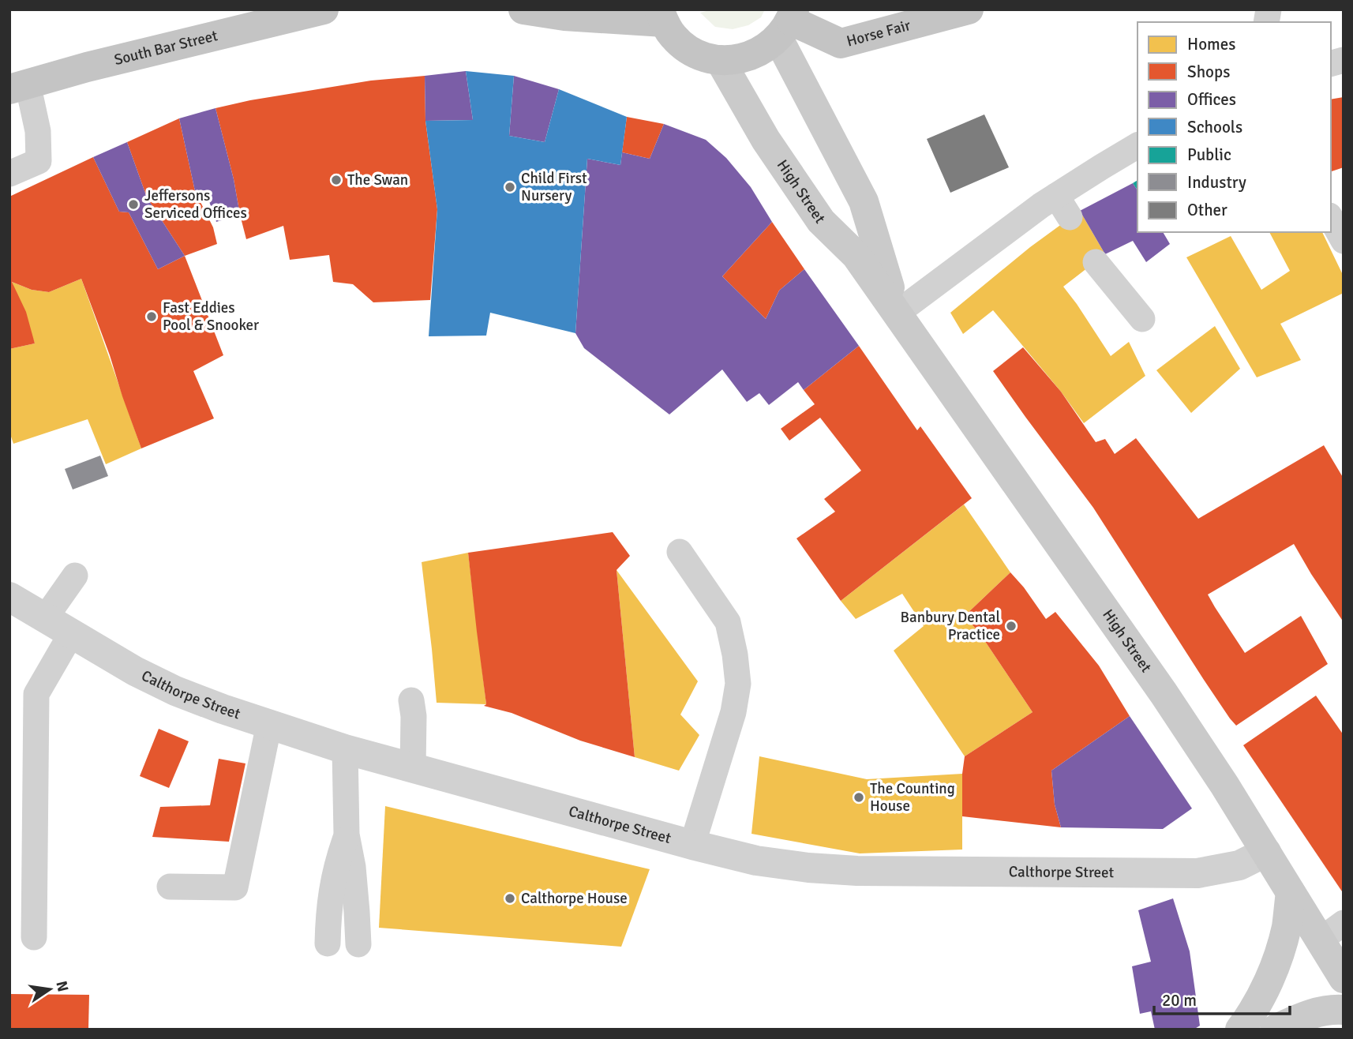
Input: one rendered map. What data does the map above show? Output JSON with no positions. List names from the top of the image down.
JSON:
{
  "streets": {
    "main road": ["Horse Fair", "South Bar Street"],
    "street": ["High Street", "Calthorpe Street"]
  },
  "crossings": [
    ["Horse Fair", "High Street"],
    ["High Street", "Calthorpe Street"]
  ],
  "places": [
    "The Swan",
    "Child First Nursery",
    "Jeffersons Serviced Offices",
    "Fast Eddies Pool & Snooker",
    "Banbury Dental Practice",
    "The Counting House",
    "Calthorpe House"
  ],
  "legend": [
    "Homes",
    "Shops",
    "Offices",
    "Schools",
    "Public",
    "Industry",
    "Other"
  ],
  "scale_bar": "20 m",
  "north": "right"
}
